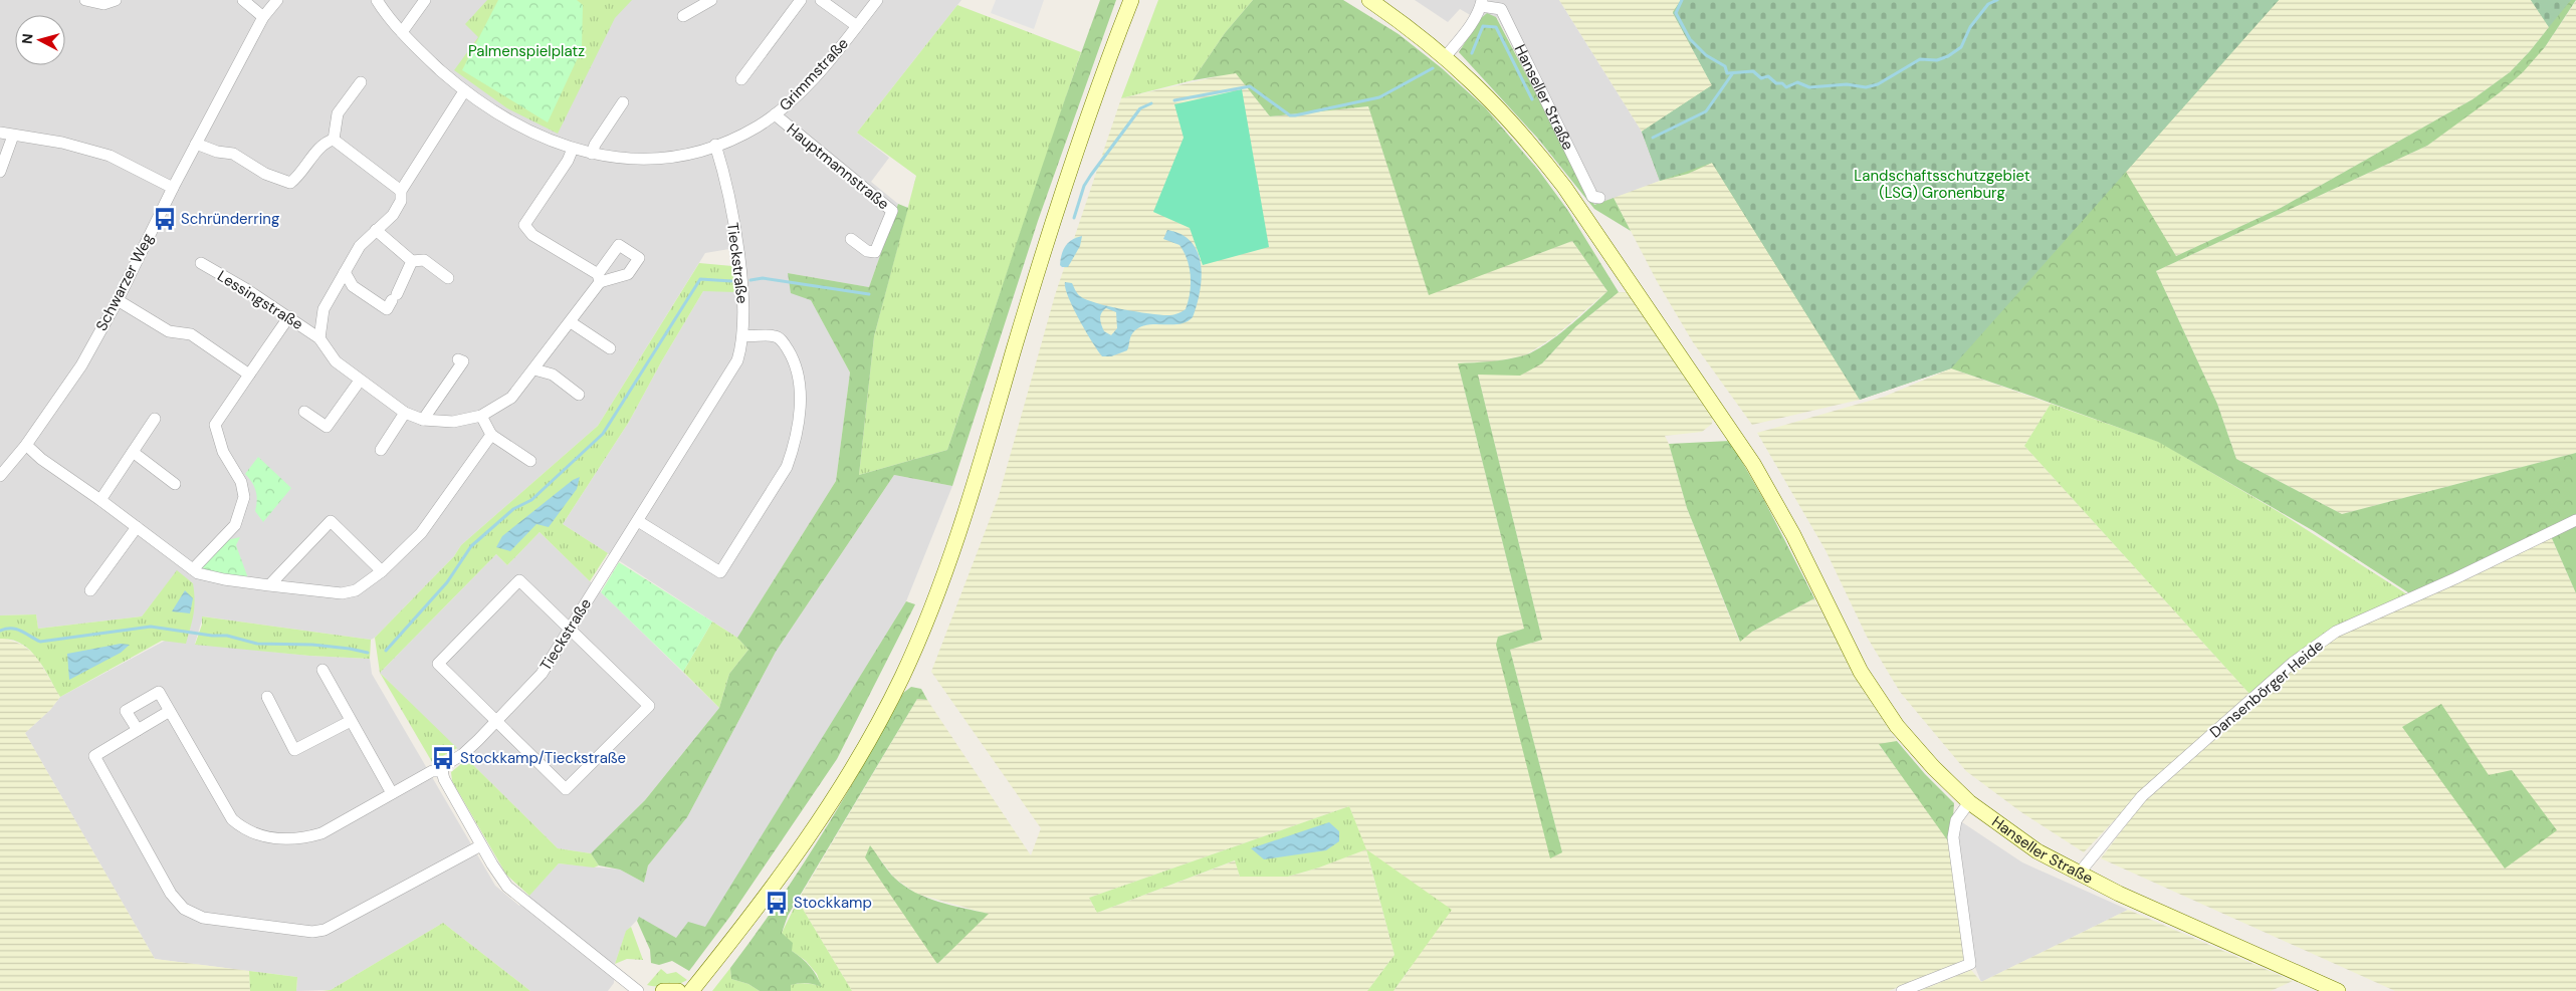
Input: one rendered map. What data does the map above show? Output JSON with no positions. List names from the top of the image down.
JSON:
{
  "streets": {
    "main road": ["Hanseller Straße"],
    "street": [
      "Grimmstraße",
      "Hauptmannstraße",
      "Tieckstraße",
      "Schwarzer Weg",
      "Lessingstraße",
      "Dansenbörger Heide"
    ]
  },
  "crossings": [
    ["Grimmstraße", "Hauptmannstraße"],
    ["Grimmstraße", "Tieckstraße"],
    ["Grimmstraße", "Lessingstraße"],
    ["Hanseller Straße", "Dansenbörger Heide"]
  ],
  "parks": ["Palmenspielplatz", "Landschaftsschutzgebiet (LSG) Gronenburg"],
  "places": {
    "bus stop": ["Schründerring", "Stockkamp/Tieckstraße", "Stockkamp"]
  },
  "north": "left"
}
